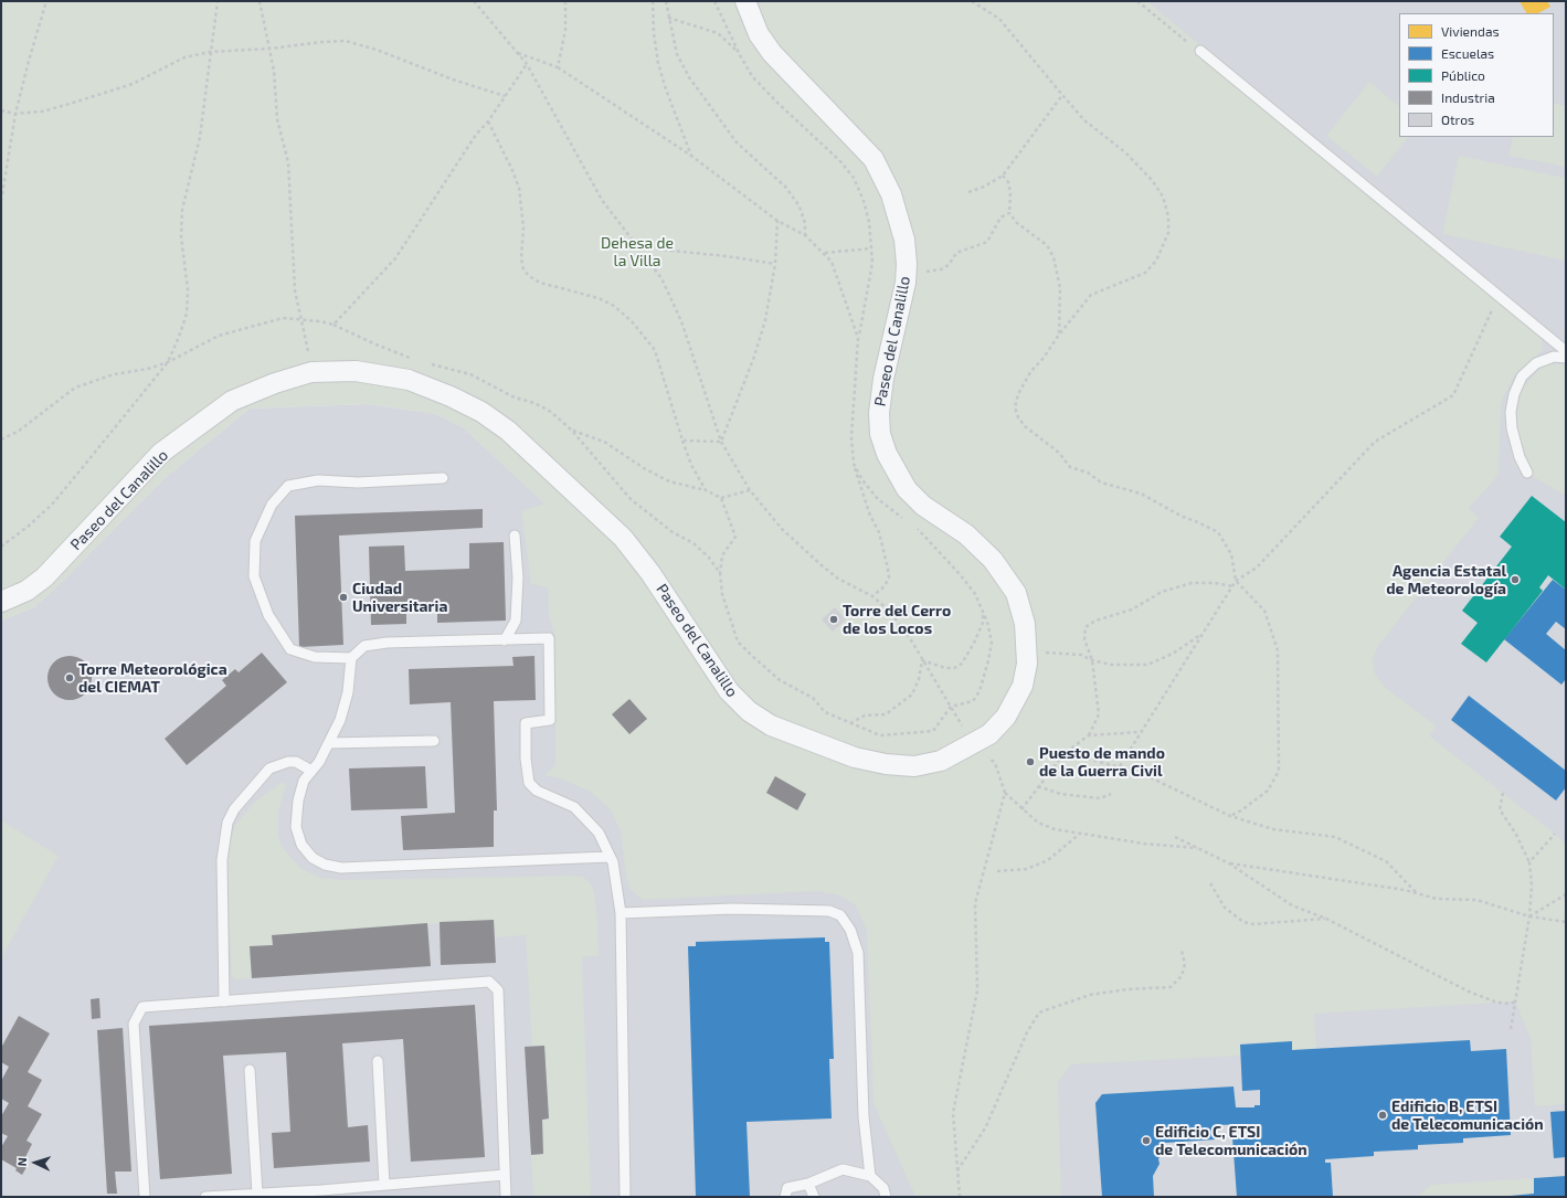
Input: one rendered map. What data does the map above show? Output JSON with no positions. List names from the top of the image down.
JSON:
{
  "streets": {
    "street": ["Paseo del Canalillo"]
  },
  "parks": ["Dehesa de la Villa"],
  "places": [
    "Agencia Estatal de Meteorología",
    "Ciudad Universitaria",
    "Torre del Cerro de los Locos",
    "Torre Meteorológica del CIEMAT",
    "Puesto de mando de la Guerra Civil",
    "Edificio B, ETSI de Telecomunicación",
    "Edificio C, ETSI de Telecomunicación"
  ],
  "legend": [
    "Viviendas",
    "Escuelas",
    "Público",
    "Industria",
    "Otros"
  ],
  "north": "left"
}
